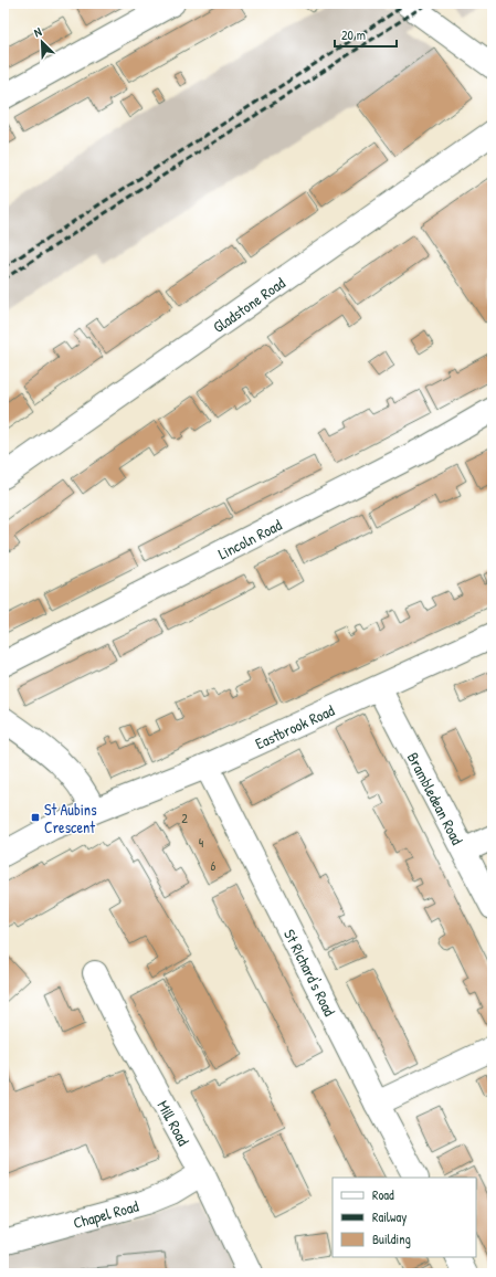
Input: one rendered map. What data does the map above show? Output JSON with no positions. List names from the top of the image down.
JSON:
{
  "streets": {
    "street": [
      "Gladstone Road",
      "Lincoln Road",
      "Eastbrook Road",
      "Brambledean Road",
      "St Richard's Road",
      "Mill Road",
      "Chapel Road"
    ]
  },
  "crossings": [
    ["Eastbrook Road", "Brambledean Road"],
    ["Eastbrook Road", "St Richard's Road"],
    ["Mill Road", "Chapel Road"]
  ],
  "places": {
    "transit": ["St Aubins Crescent"]
  },
  "house_numbers": ["2", "4", "6"],
  "legend": ["Road", "Railway", "Building"],
  "scale_bar": "20 m",
  "north": "top left"
}
